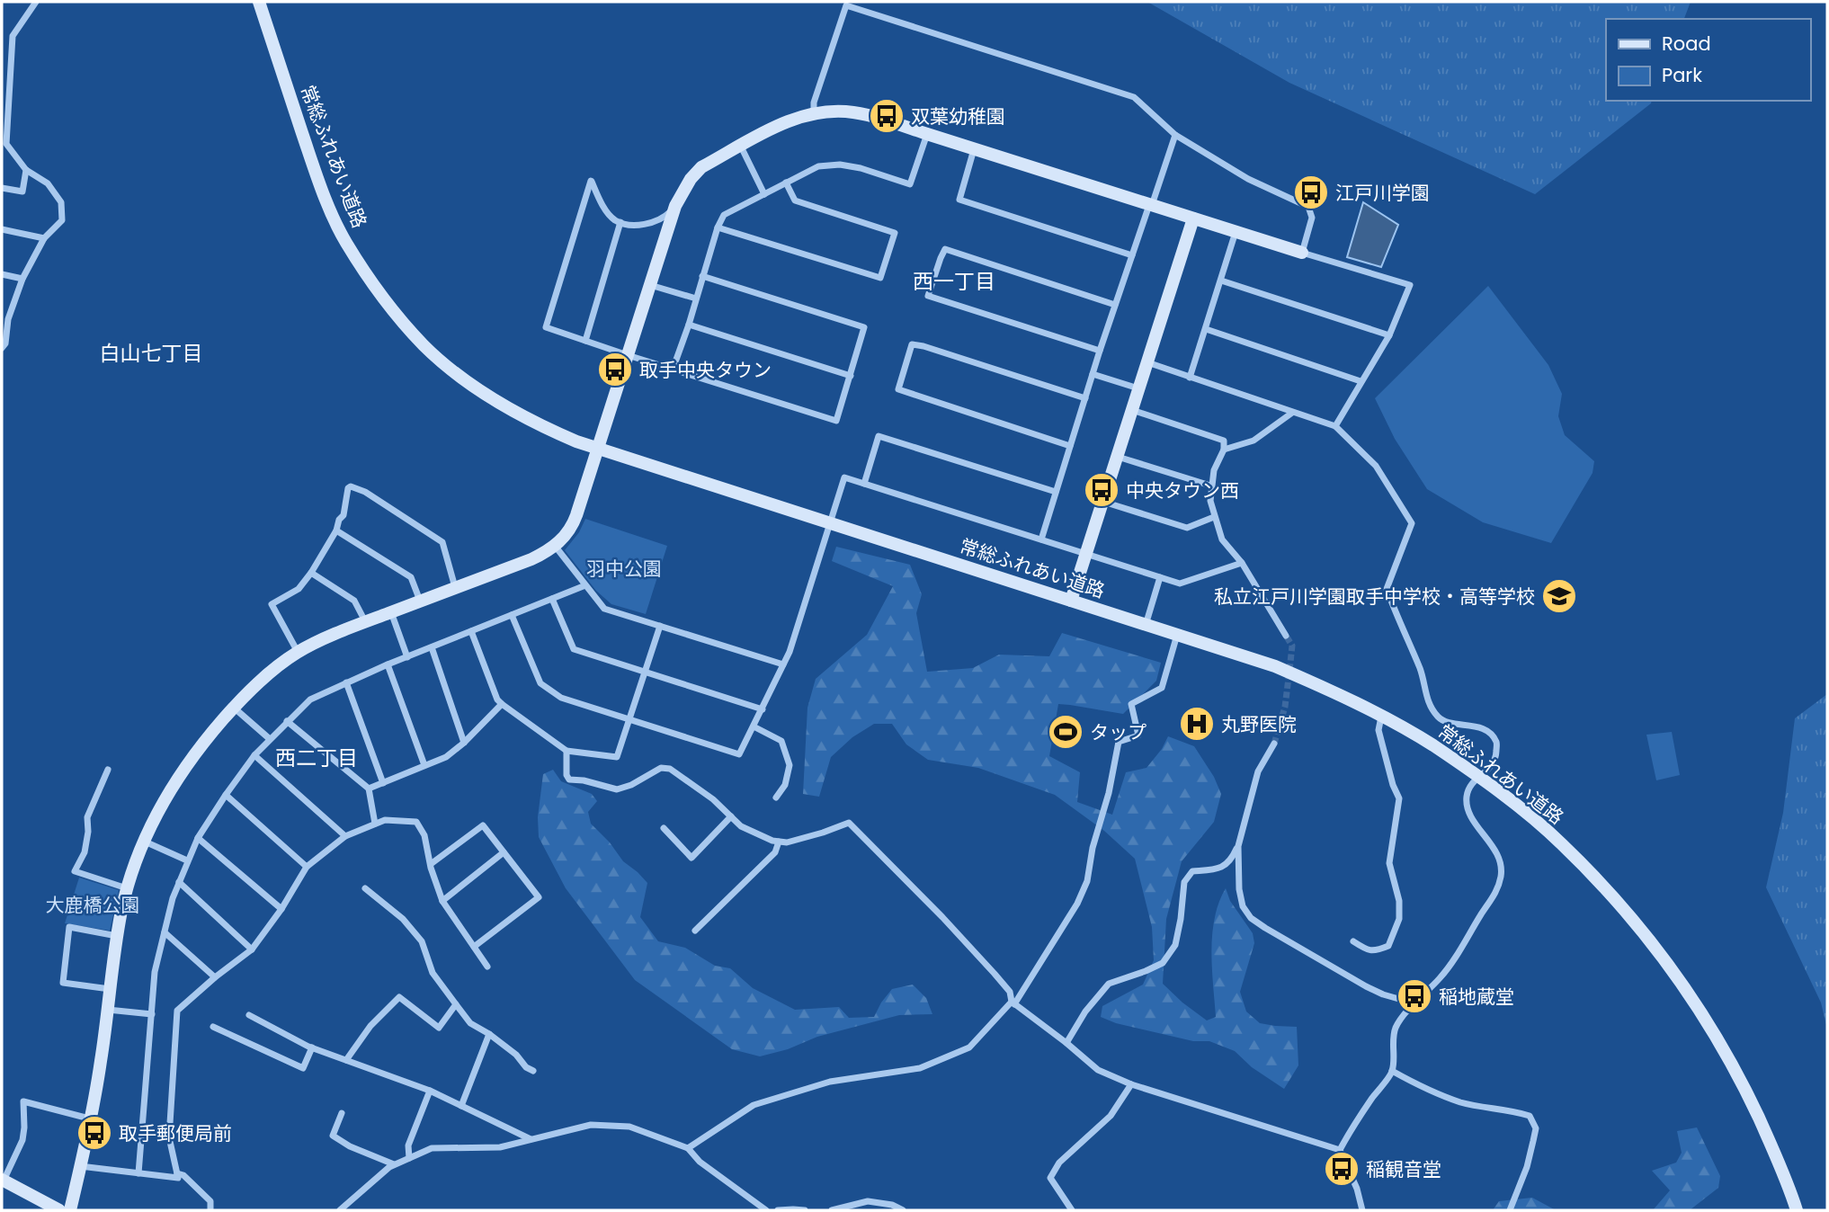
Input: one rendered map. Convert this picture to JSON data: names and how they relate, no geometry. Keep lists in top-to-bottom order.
{
  "streets": {
    "street": ["常総ふれあい道路"]
  },
  "districts": ["西一丁目", "白山七丁目", "西二丁目"],
  "parks": ["羽中公園", "大鹿橋公園"],
  "places": {
    "bus stop": [
      "双葉幼稚園",
      "江戸川学園",
      "取手中央タウン",
      "中央タウン西",
      "稲地蔵堂",
      "取手郵便局前",
      "稲観音堂"
    ],
    "school or university": ["私立江戸川学園取手中学校・高等学校"],
    "hospital": ["丸野医院"],
    "sports": ["タップ"]
  },
  "legend": ["Road", "Park"]
}
